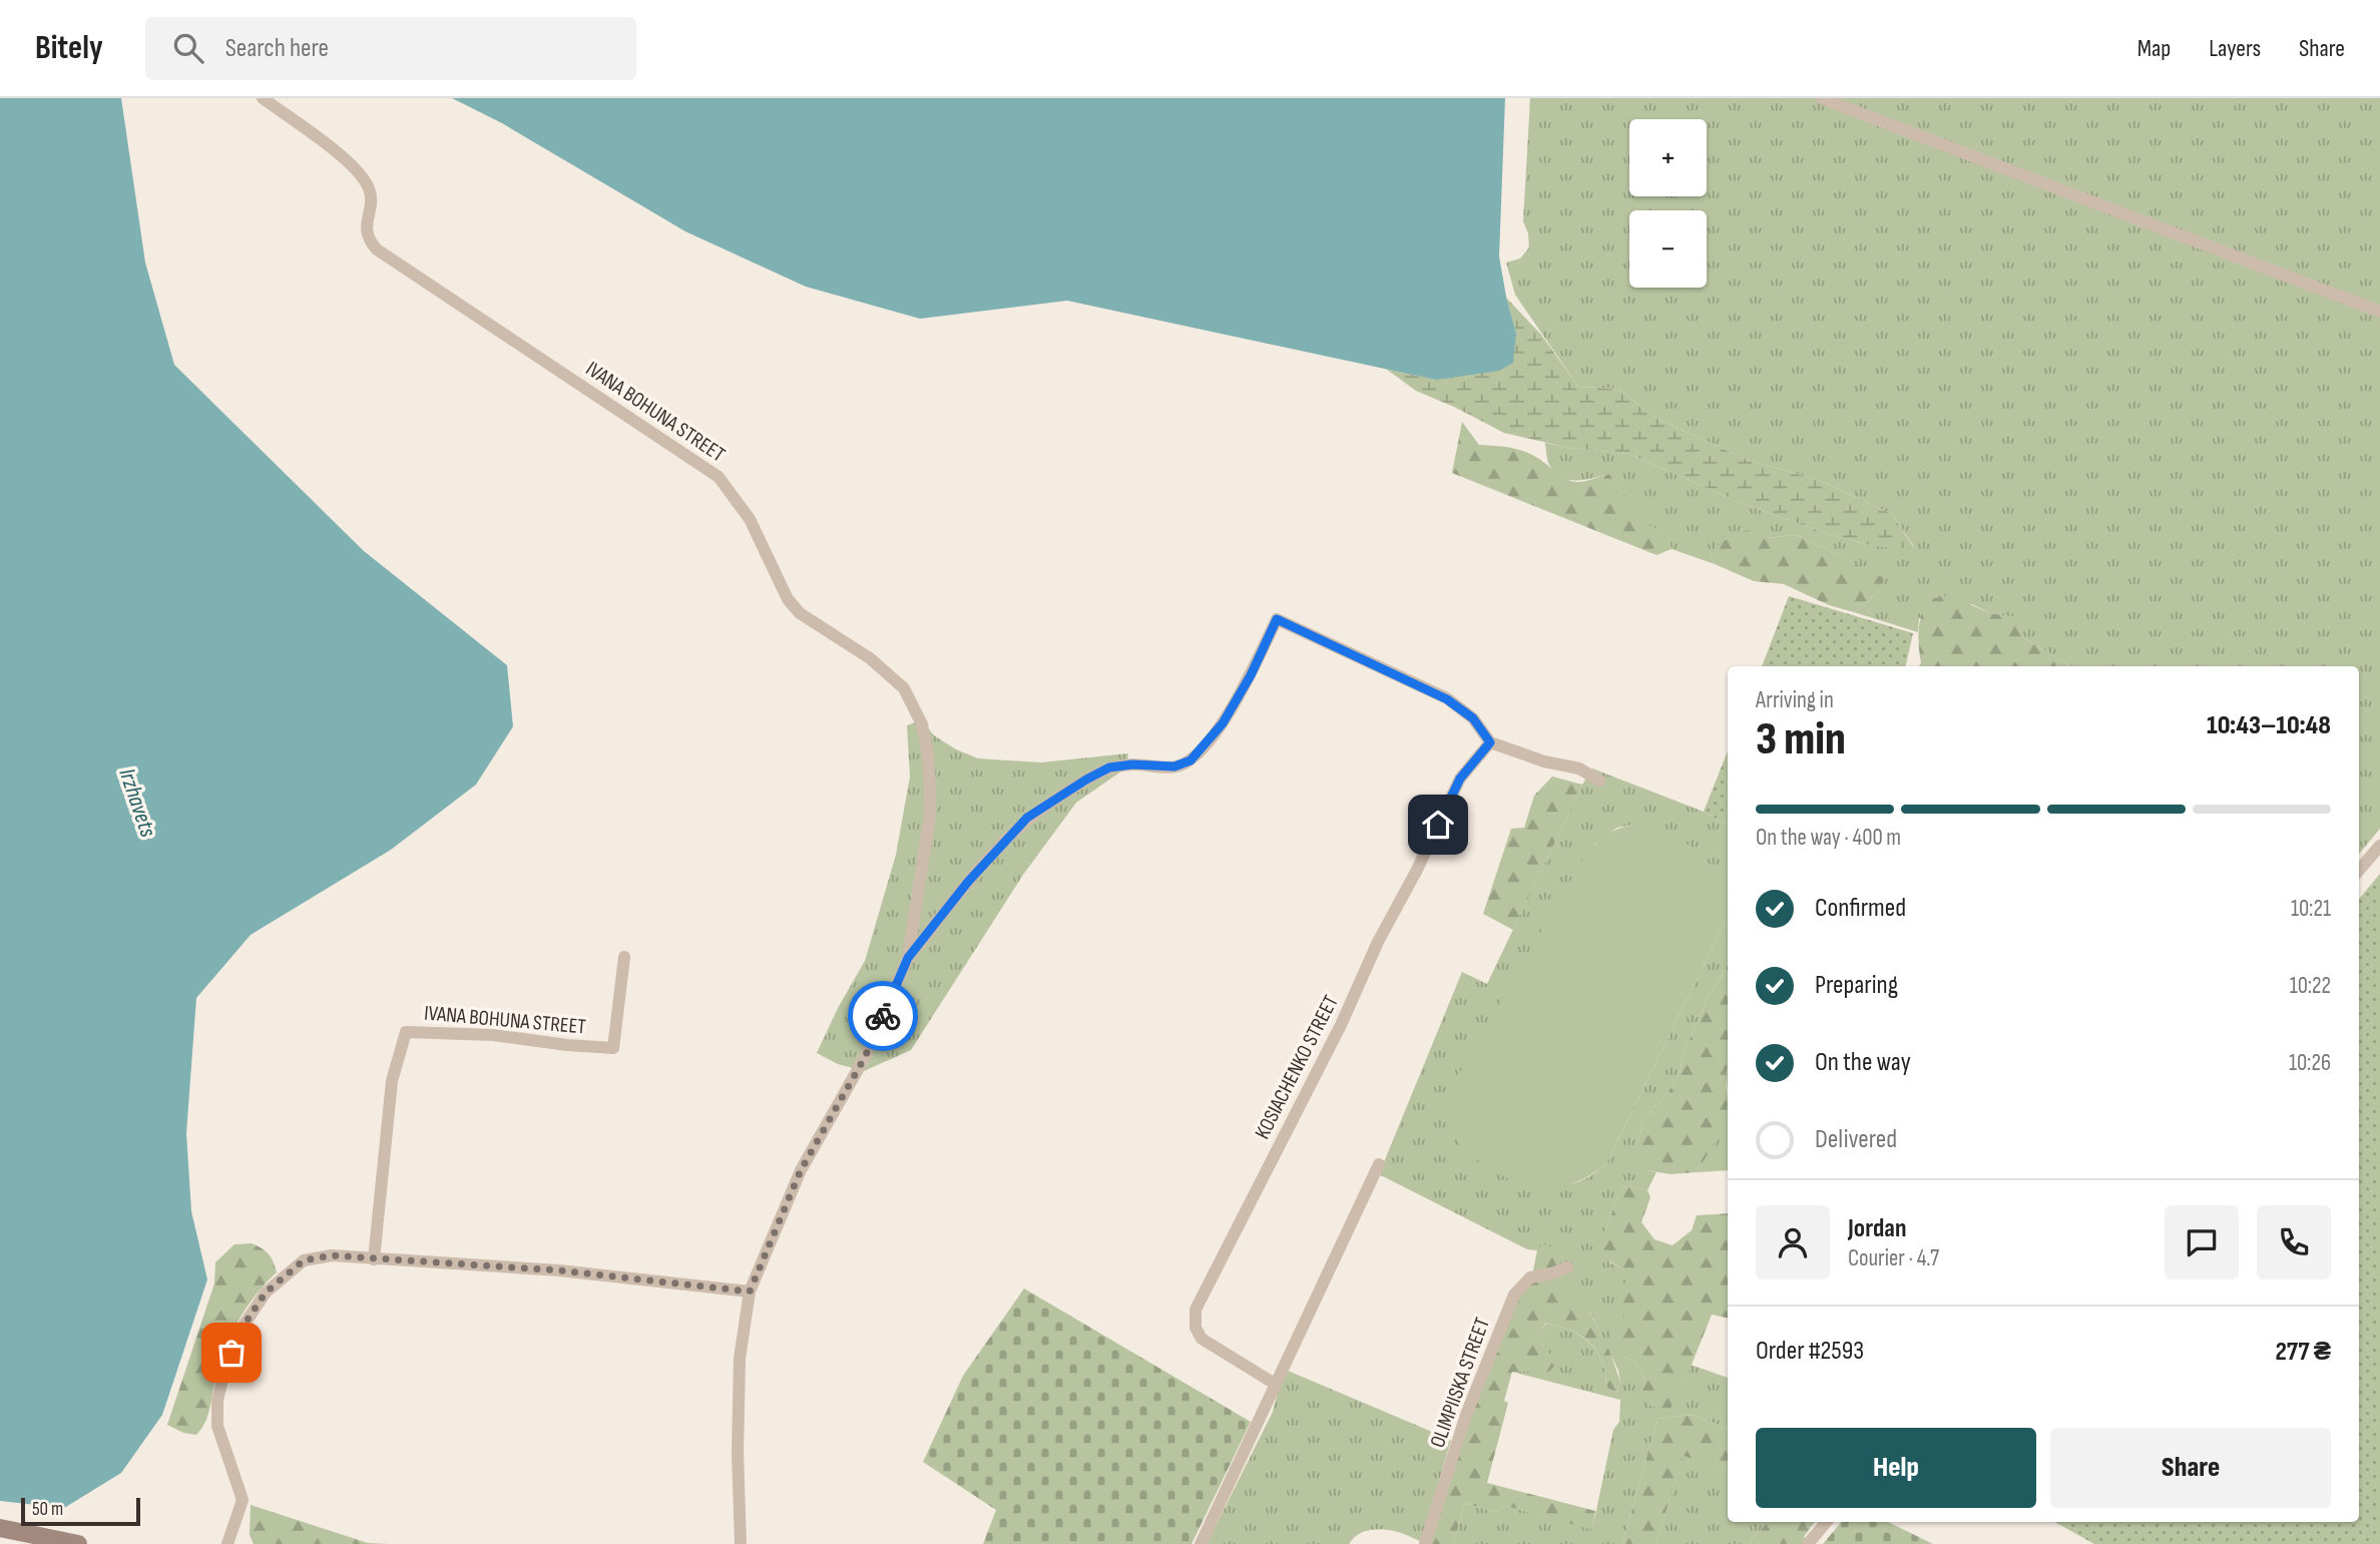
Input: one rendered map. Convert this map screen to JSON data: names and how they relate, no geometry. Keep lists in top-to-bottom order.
{
  "streets": {
    "street": ["IVANA BOHUNA STREET", "KOSIACHENKO STREET", "OLIMPIISKA STREET"]
  },
  "crossings": [
    ["IVANA BOHUNA STREET", "KOSIACHENKO STREET"]
  ],
  "water": ["Irzhavets"],
  "scale_bar": "50 m",
  "page": {
    "header": "Bitely",
    "search": "Search here",
    "nav": ["Map", "Layers", "Share"],
    "map_buttons": ["+", "−"],
    "heading": ["3 min", "Arriving in", "10:43–10:48"],
    "panel": [
      "Jordan",
      "Courier · 4.7",
      "Order #2593",
      "277 ₴"
    ],
    "bar": "On the way · 400 m",
    "list": [
      ["Confirmed", "10:21"],
      ["Preparing", "10:22"],
      ["On the way", "10:26"],
      "Delivered"
    ],
    "buttons": ["Help", "Share"],
    "scale": "50 m"
  }
}
